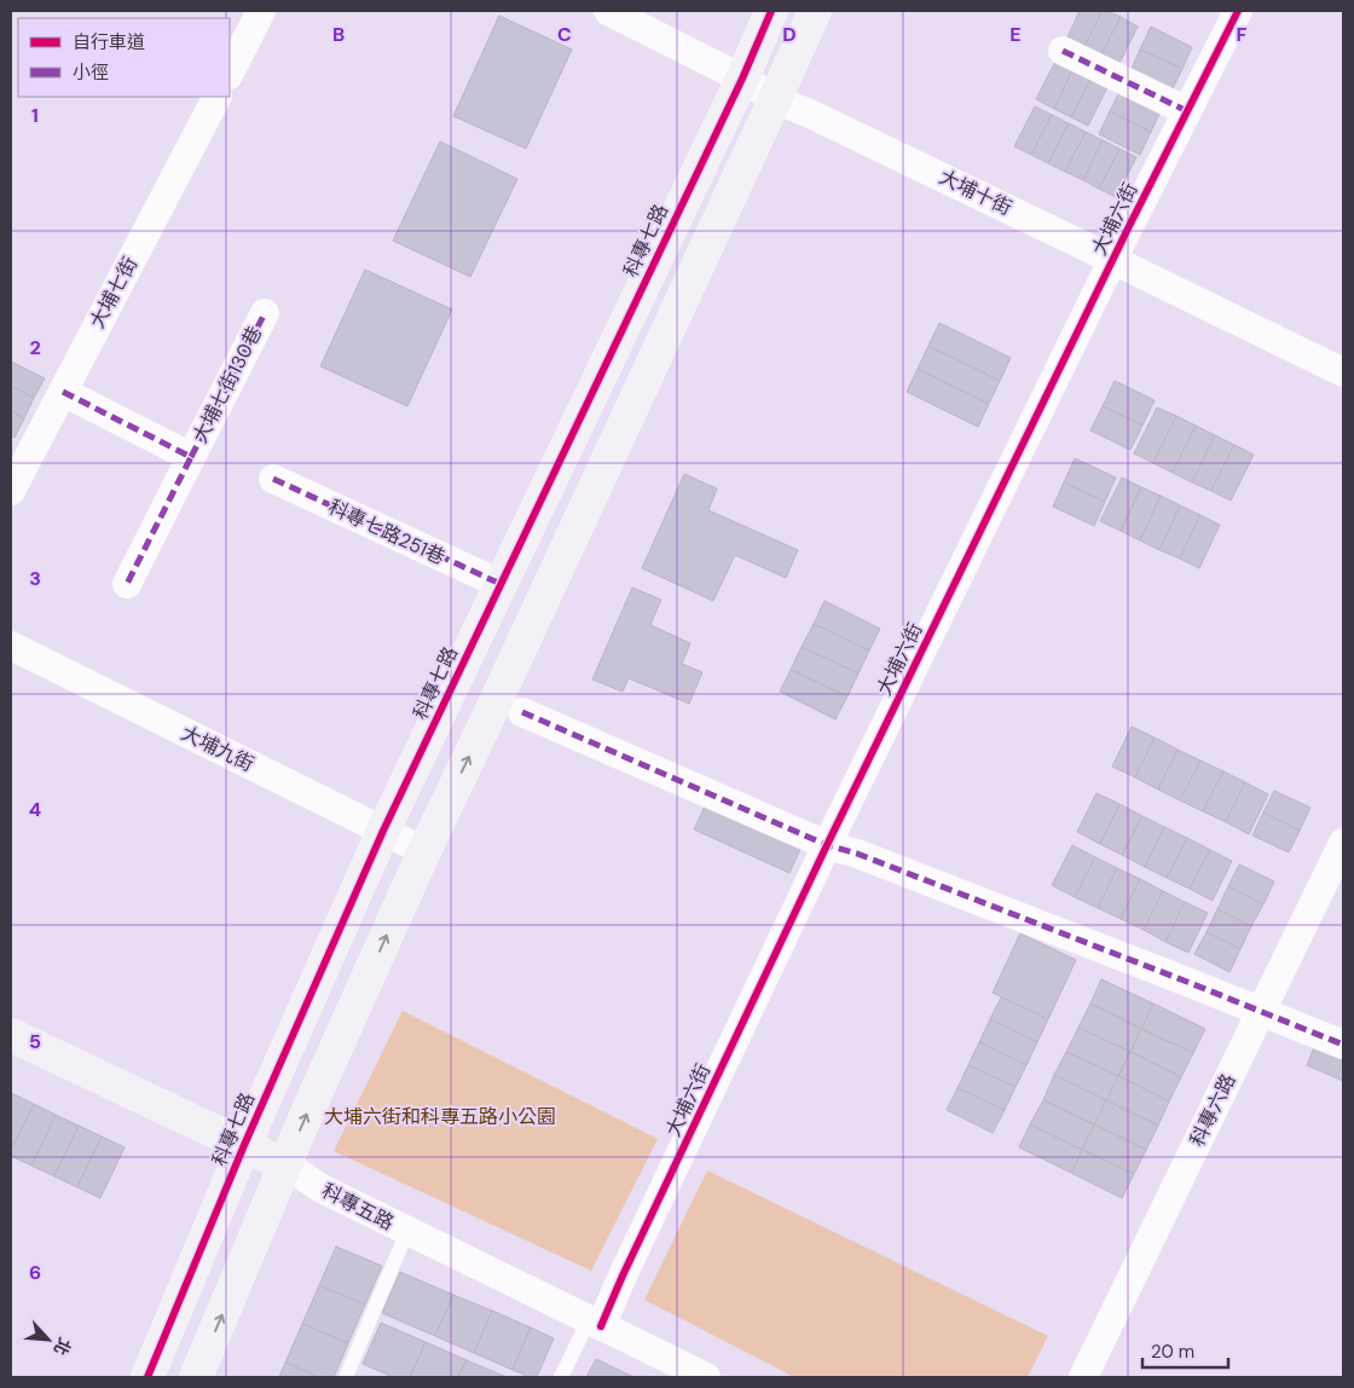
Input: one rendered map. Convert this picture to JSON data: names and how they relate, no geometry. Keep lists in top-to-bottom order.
{
  "streets": {
    "street": [
      "大埔十街",
      "大埔六街",
      "科專七路",
      "大埔七街",
      "大埔七街130巷",
      "科專七路251巷",
      "大埔九街",
      "科專六路",
      "科專五路"
    ]
  },
  "crossings": [
    ["大埔十街", "大埔六街"],
    ["大埔十街", "科專七路"],
    ["大埔六街", "科專五路"],
    ["科專七路", "科專七路251巷"],
    ["科專七路", "大埔九街"],
    ["科專七路", "科專五路"],
    ["大埔七街", "大埔七街130巷"]
  ],
  "parks": ["大埔六街和科專五路小公園"],
  "legend": ["自行車道", "小徑"],
  "scale_bar": "20 m",
  "north": "bottom right",
  "grid": {
    "columns": [
      "B",
      "C",
      "D",
      "E",
      "F"
    ],
    "rows": [
      "1",
      "2",
      "3",
      "4",
      "5",
      "6"
    ]
  }
}
